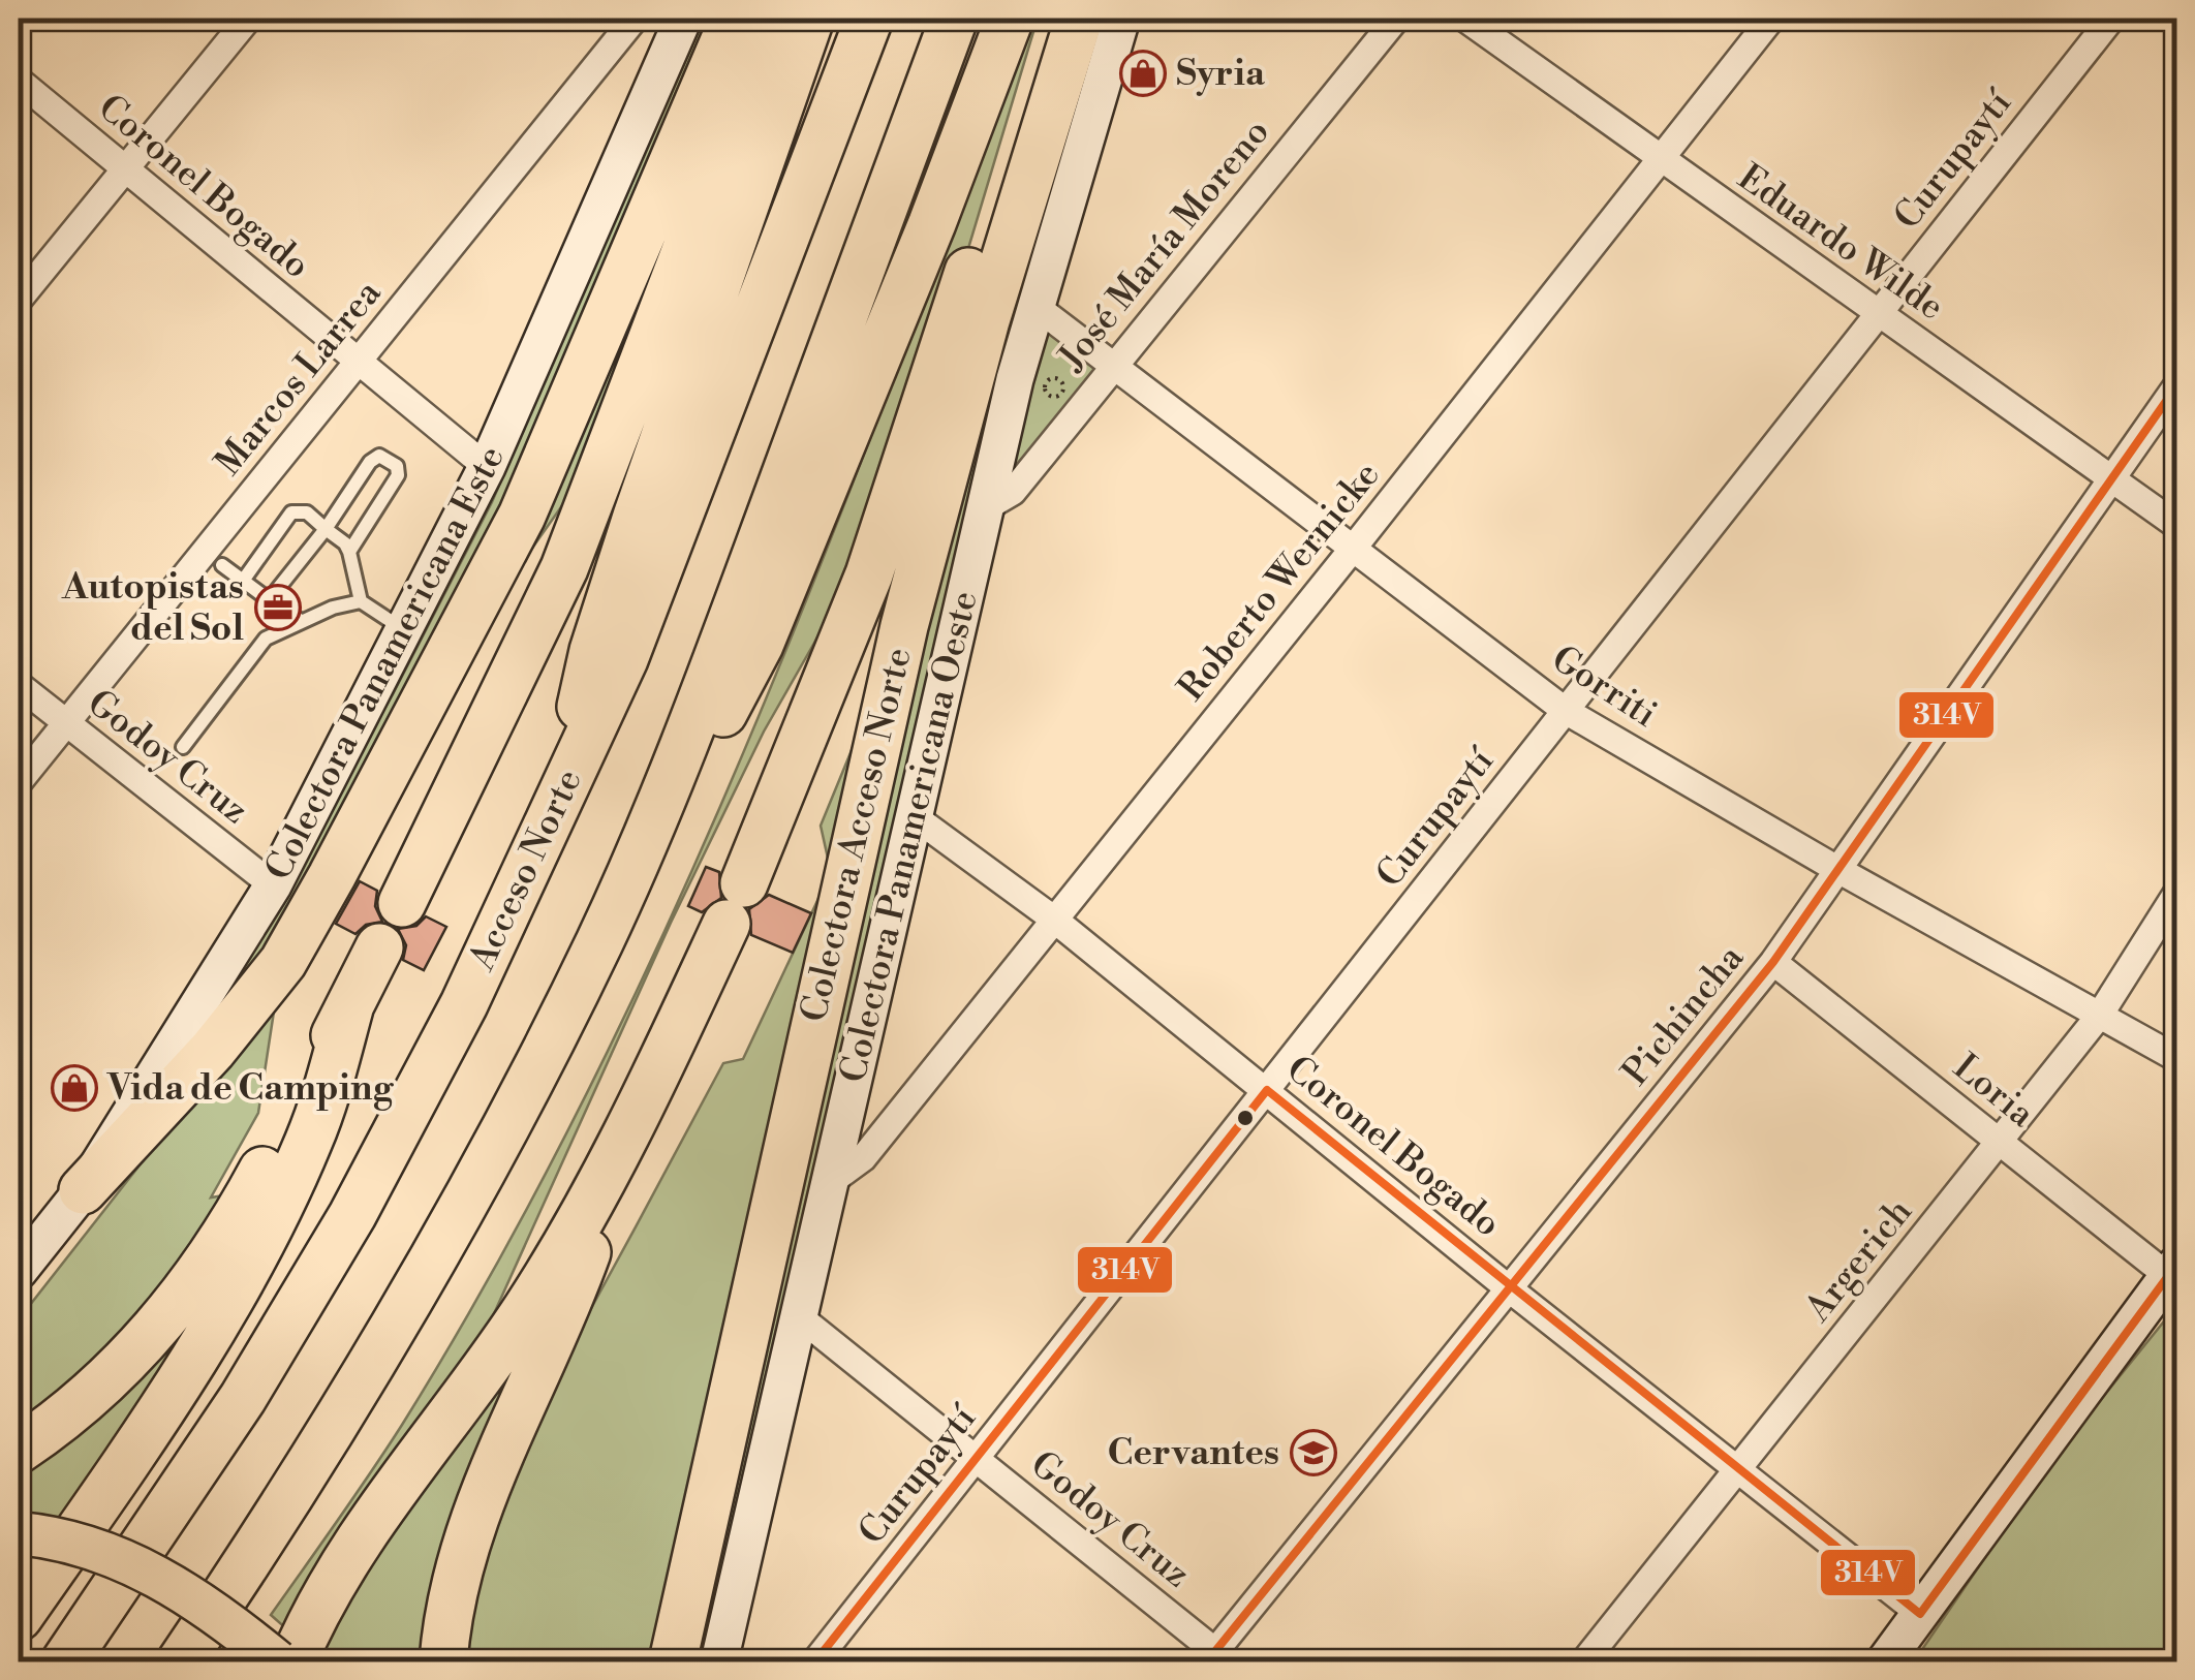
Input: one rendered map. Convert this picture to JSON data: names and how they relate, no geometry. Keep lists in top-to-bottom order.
{
  "streets": {
    "highway": ["Colectora Acceso Norte", "Acceso Norte"],
    "street": [
      "Curupaytí",
      "Coronel Bogado",
      "Eduardo Wilde",
      "José María Moreno",
      "Marcos Larrea",
      "Roberto Wernicke",
      "Colectora Panamericana Este",
      "Gorriti",
      "Godoy Cruz",
      "Colectora Panamericana Oeste",
      "Pichincha",
      "Loria",
      "Argerich"
    ]
  },
  "crossings": [
    ["Curupaytí", "Coronel Bogado"],
    ["Curupaytí", "Eduardo Wilde"],
    ["Curupaytí", "Gorriti"],
    ["Curupaytí", "Godoy Cruz"],
    ["Coronel Bogado", "Marcos Larrea"],
    ["Coronel Bogado", "Roberto Wernicke"],
    ["Coronel Bogado", "Colectora Panamericana Este"],
    ["Coronel Bogado", "Colectora Panamericana Oeste"],
    ["Coronel Bogado", "Pichincha"],
    ["Coronel Bogado", "Argerich"],
    ["Eduardo Wilde", "Roberto Wernicke"],
    ["Eduardo Wilde", "Pichincha"],
    ["José María Moreno", "Gorriti"],
    ["José María Moreno", "Colectora Panamericana Oeste"],
    ["Marcos Larrea", "Godoy Cruz"],
    ["Roberto Wernicke", "Gorriti"],
    ["Roberto Wernicke", "Colectora Panamericana Oeste"],
    ["Colectora Panamericana Este", "Godoy Cruz"],
    ["Gorriti", "Colectora Panamericana Oeste"],
    ["Gorriti", "Pichincha"],
    ["Gorriti", "Argerich"],
    ["Godoy Cruz", "Colectora Panamericana Oeste"],
    ["Godoy Cruz", "Pichincha"],
    ["Pichincha", "Loria"],
    ["Loria", "Argerich"]
  ],
  "places": {
    "shop": ["Syria", "Vida de Camping"],
    "office": ["Autopistas del Sol"],
    "school or university": ["Cervantes"]
  },
  "lines": ["transit line 314V"]
}
